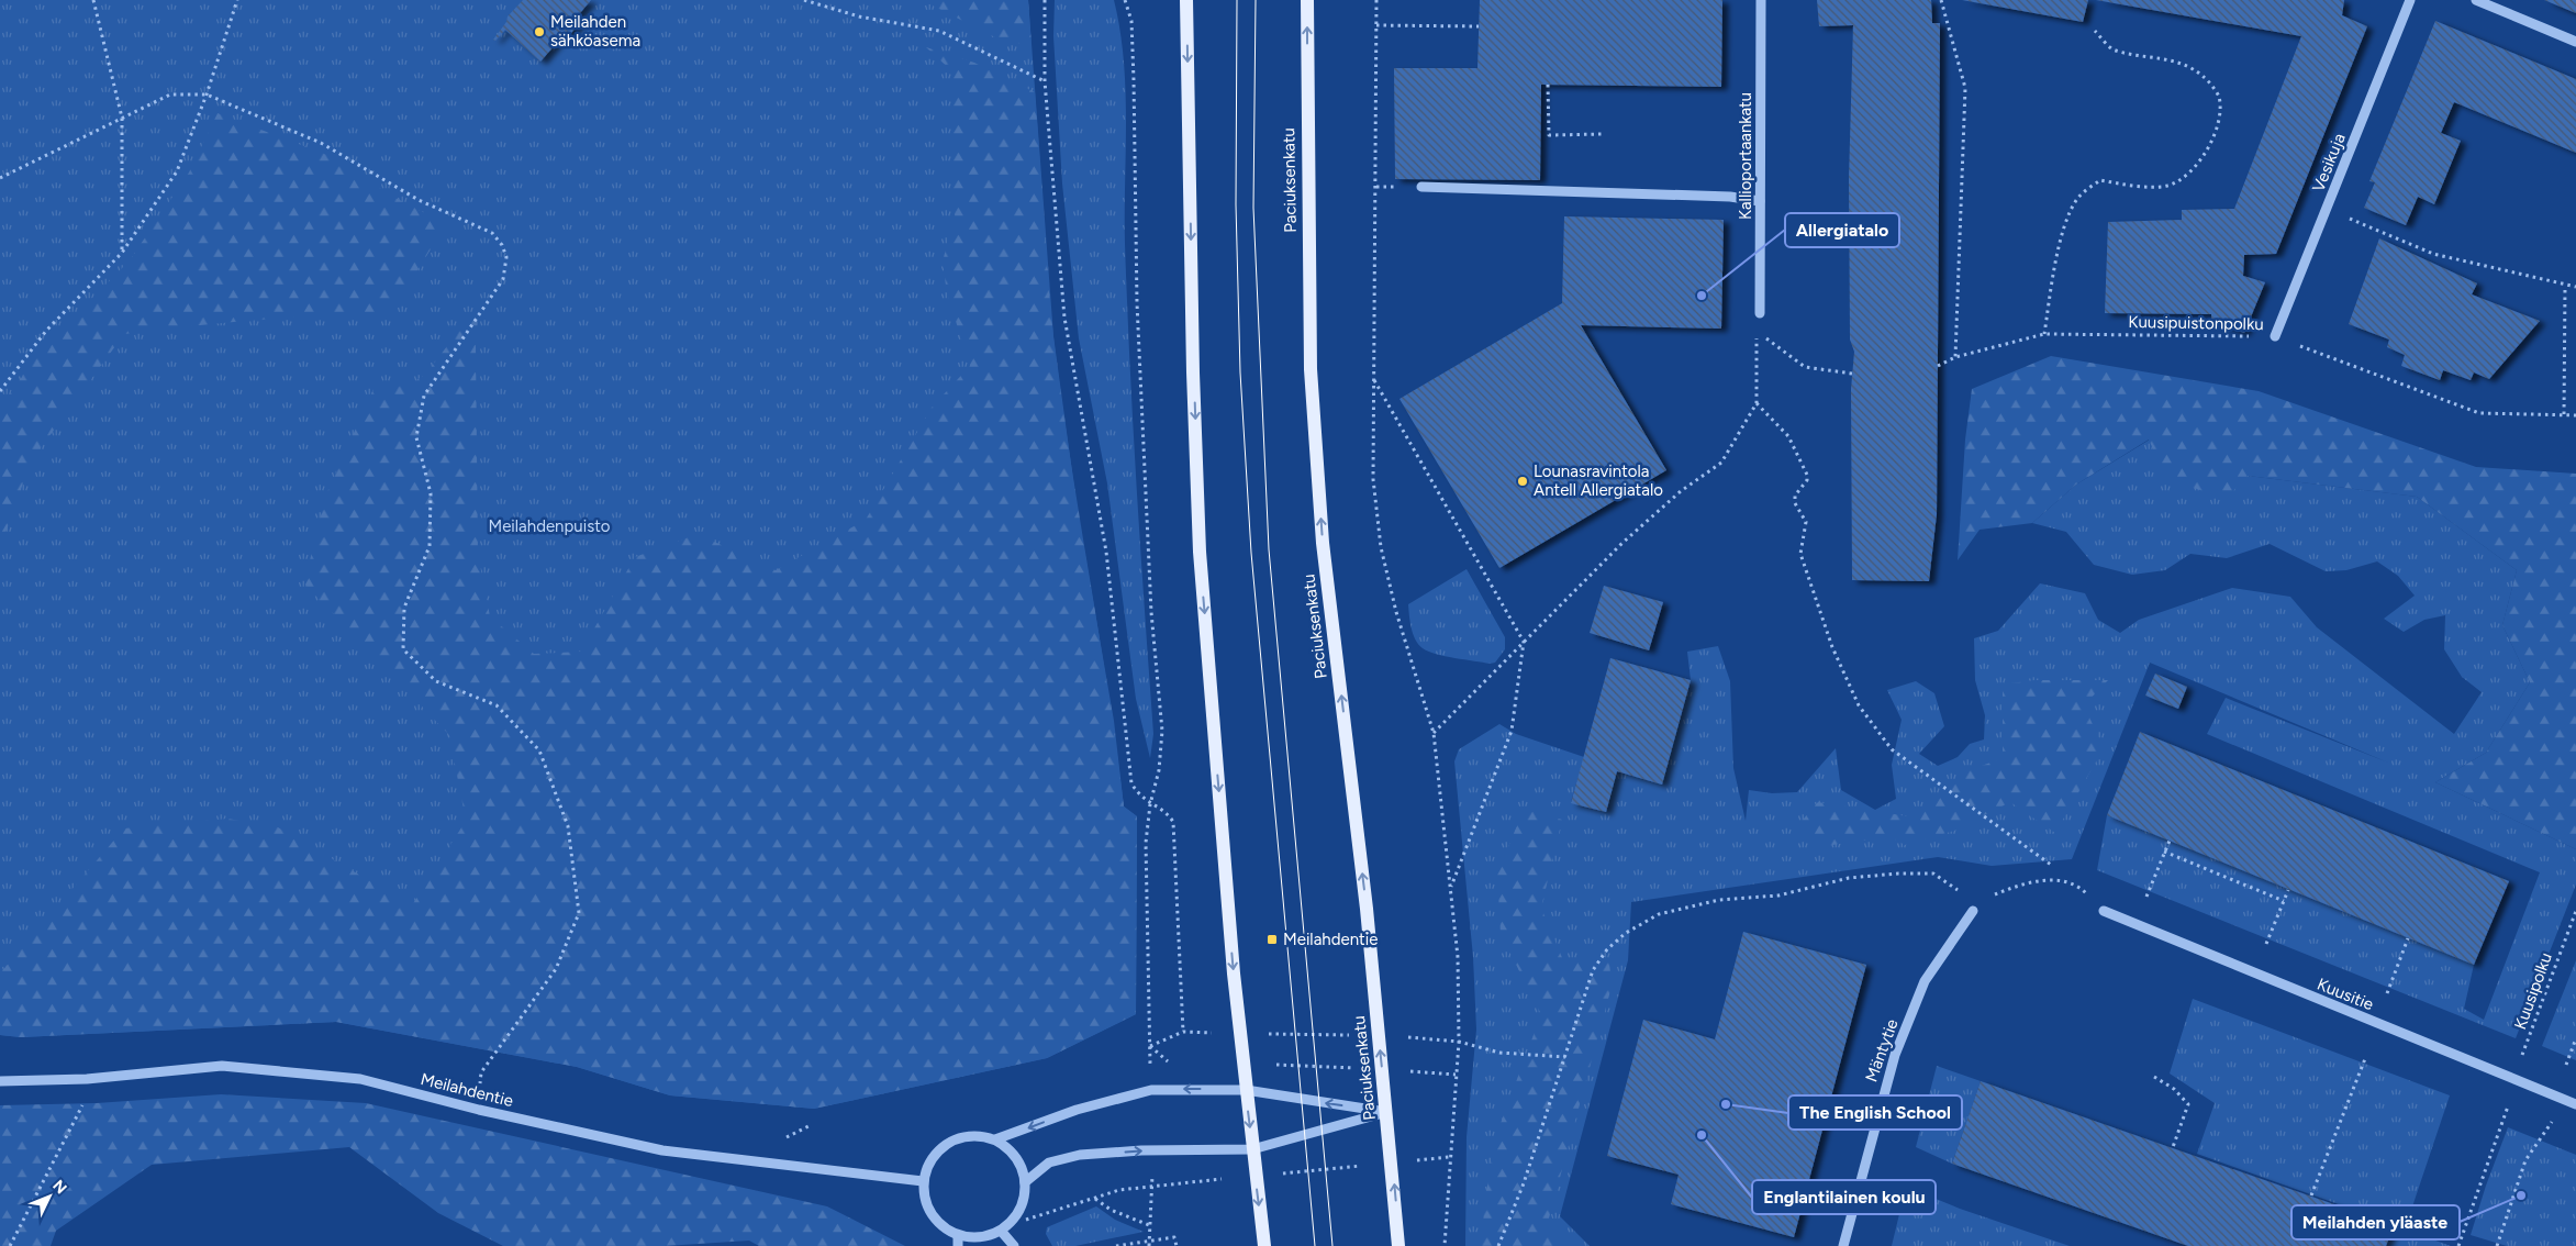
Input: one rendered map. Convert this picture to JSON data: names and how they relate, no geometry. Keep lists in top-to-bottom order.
{
  "streets": {
    "main road": ["Paciuksenkatu"],
    "street": [
      "Kallioportaankatu",
      "Vesikuja",
      "Kuusitie",
      "Mäntytie",
      "Meilahdentie"
    ],
    "path": ["Kuusipuistonpolku", "Kuusipolku"]
  },
  "crossings": [
    ["Vesikuja", "Kuusipuistonpolku"],
    ["Kuusipolku", "Kuusitie"]
  ],
  "parks": ["Meilahdenpuisto"],
  "places": {
    "other": [
      "Meilahden sähköasema",
      "Allergiatalo",
      "Lounasravintola Antell Allergiatalo",
      "The English School",
      "Englantilainen koulu",
      "Meilahden yläaste"
    ],
    "transit": ["Meilahdentie"]
  },
  "north": "top right"
}
